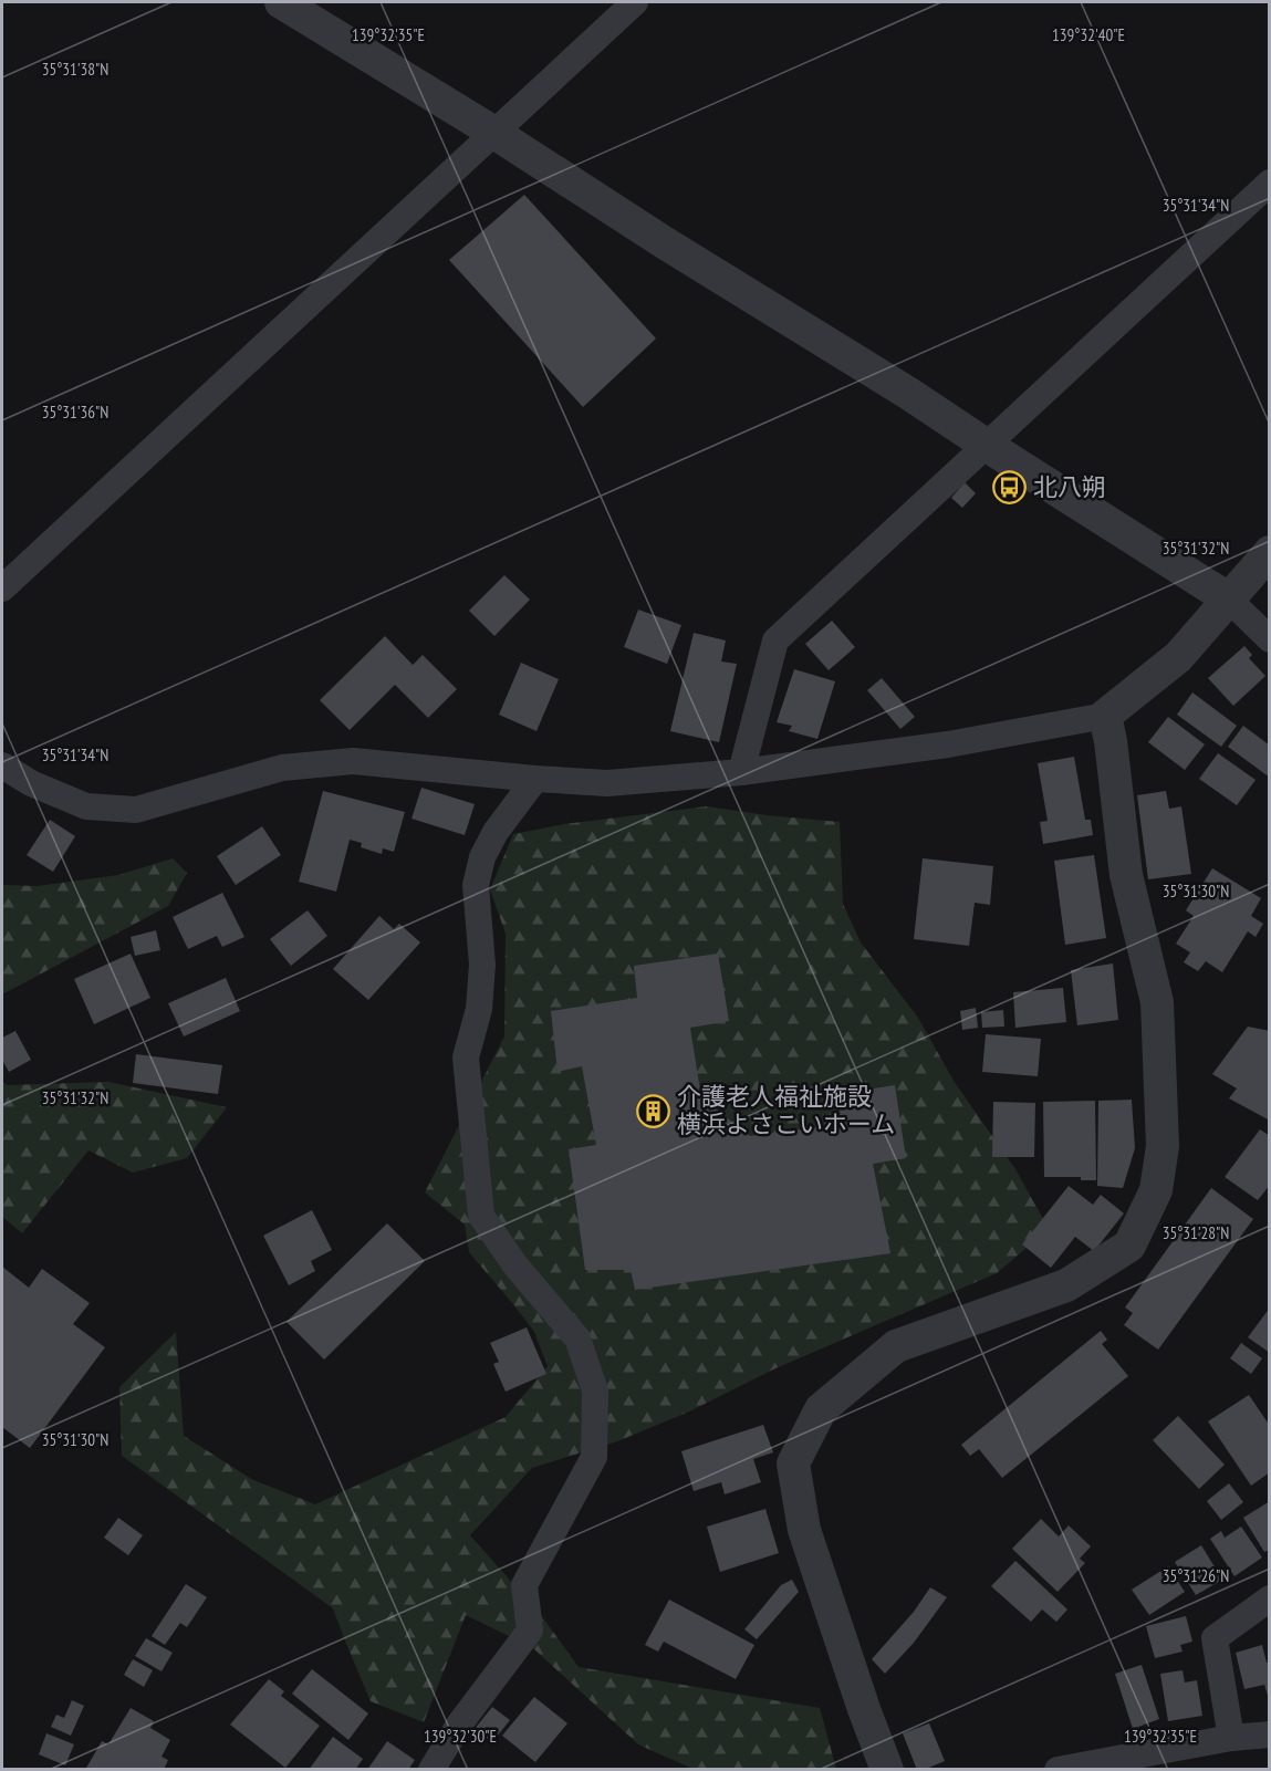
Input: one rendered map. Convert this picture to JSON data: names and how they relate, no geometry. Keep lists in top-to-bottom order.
{
  "places": {
    "bus stop": ["北八朔"],
    "building": ["介護老人福祉施設 横浜よさこいホーム"]
  },
  "coordinates": [
    "139°32'35\"E",
    "139°32'40\"E",
    "35°31'38\"N",
    "35°31'34\"N",
    "35°31'36\"N",
    "35°31'32\"N",
    "35°31'30\"N",
    "35°31'28\"N",
    "35°31'26\"N",
    "139°32'30\"E"
  ]
}
